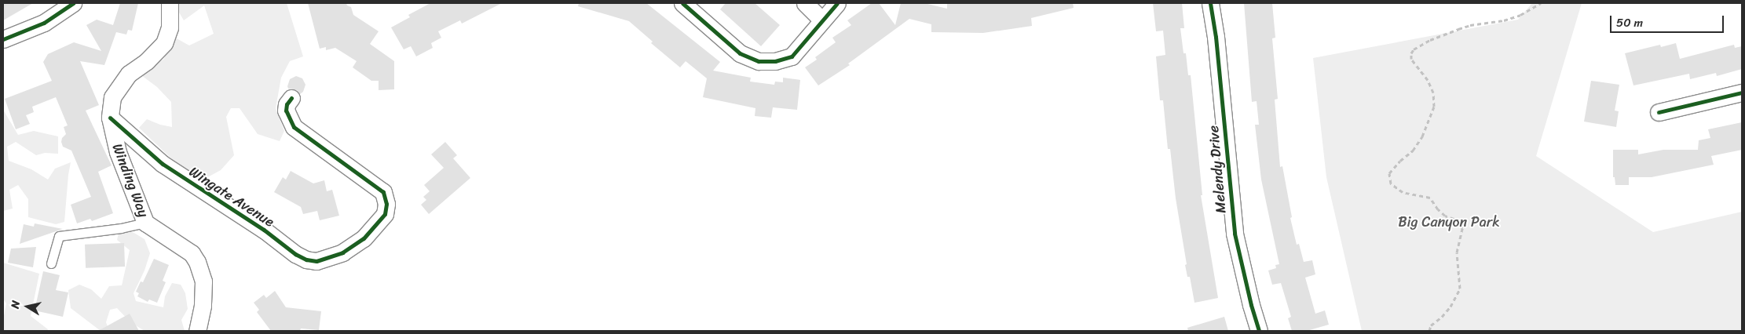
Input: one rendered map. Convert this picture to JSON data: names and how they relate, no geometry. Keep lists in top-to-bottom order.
{
  "streets": {
    "street": ["Melendy Drive", "Winding Way", "Wingate Avenue"]
  },
  "crossings": [
    ["Winding Way", "Wingate Avenue"]
  ],
  "parks": ["Big Canyon Park"],
  "scale_bar": "50 m",
  "north": "left"
}
